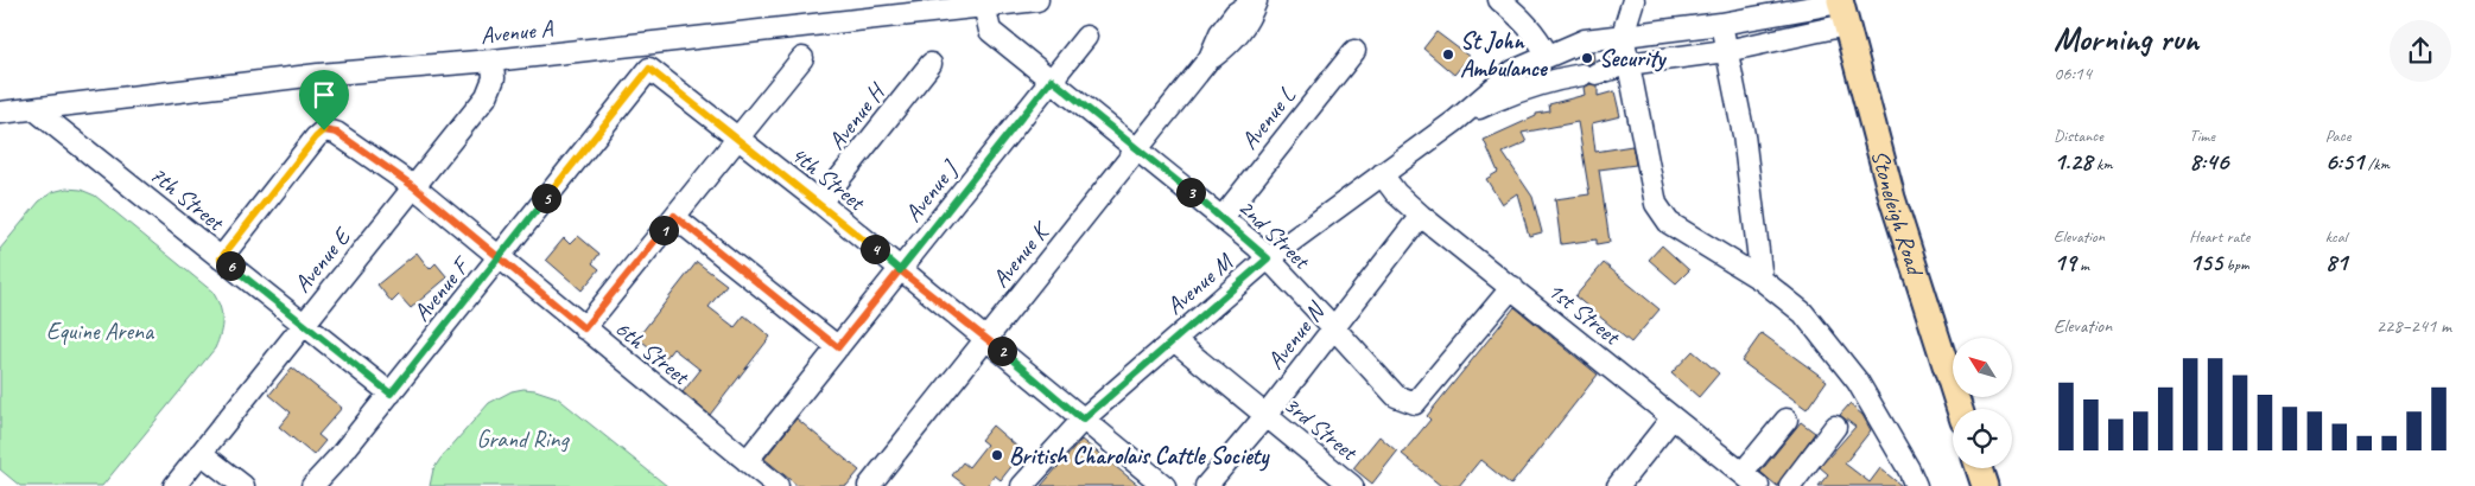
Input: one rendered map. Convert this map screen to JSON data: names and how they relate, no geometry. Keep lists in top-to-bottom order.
{
  "streets": {
    "main road": ["Stoneleigh Road"],
    "lane": [
      "Avenue A",
      "Avenue H",
      "Avenue L",
      "4th Street",
      "Avenue J",
      "7th Street",
      "2nd Street",
      "Avenue K",
      "Avenue E",
      "Avenue M",
      "Avenue F",
      "1st Street",
      "Avenue N",
      "6th Street",
      "3rd Street"
    ]
  },
  "crossings": [
    ["Avenue A", "7th Street"],
    ["Avenue A", "2nd Street"],
    ["Avenue A", "Avenue E"],
    ["Avenue H", "4th Street"],
    ["Avenue L", "2nd Street"],
    ["4th Street", "Avenue J"],
    ["4th Street", "Avenue K"],
    ["4th Street", "Avenue M"],
    ["4th Street", "Avenue F"],
    ["Avenue J", "2nd Street"],
    ["Avenue J", "6th Street"],
    ["7th Street", "Avenue E"],
    ["7th Street", "Avenue F"],
    ["7th Street", "6th Street"],
    ["2nd Street", "Avenue K"],
    ["2nd Street", "Avenue M"],
    ["2nd Street", "1st Street"],
    ["2nd Street", "Avenue N"],
    ["Avenue E", "6th Street"],
    ["Avenue M", "1st Street"],
    ["Avenue M", "3rd Street"],
    ["Avenue F", "6th Street"],
    ["1st Street", "Avenue N"],
    ["Avenue N", "3rd Street"]
  ],
  "parks": ["Equine Arena", "Grand Ring"],
  "places": ["St John Ambulance", "Security", "British Charolais Cattle Society"],
  "north": "top left",
  "page": {
    "heading": ["Morning run", "06:14"],
    "stats": [
      ["Distance", "1.28 km"],
      ["Time", "8:46"],
      ["Pace", "6:51 /km"],
      ["Elevation", "19 m"],
      ["Heart rate", "155 bpm"],
      ["kcal", "81"]
    ],
    "pins": [
      "3",
      "5",
      "1",
      "4",
      "6",
      "2"
    ],
    "chart": ["Elevation", "228–241 m"]
  }
}
